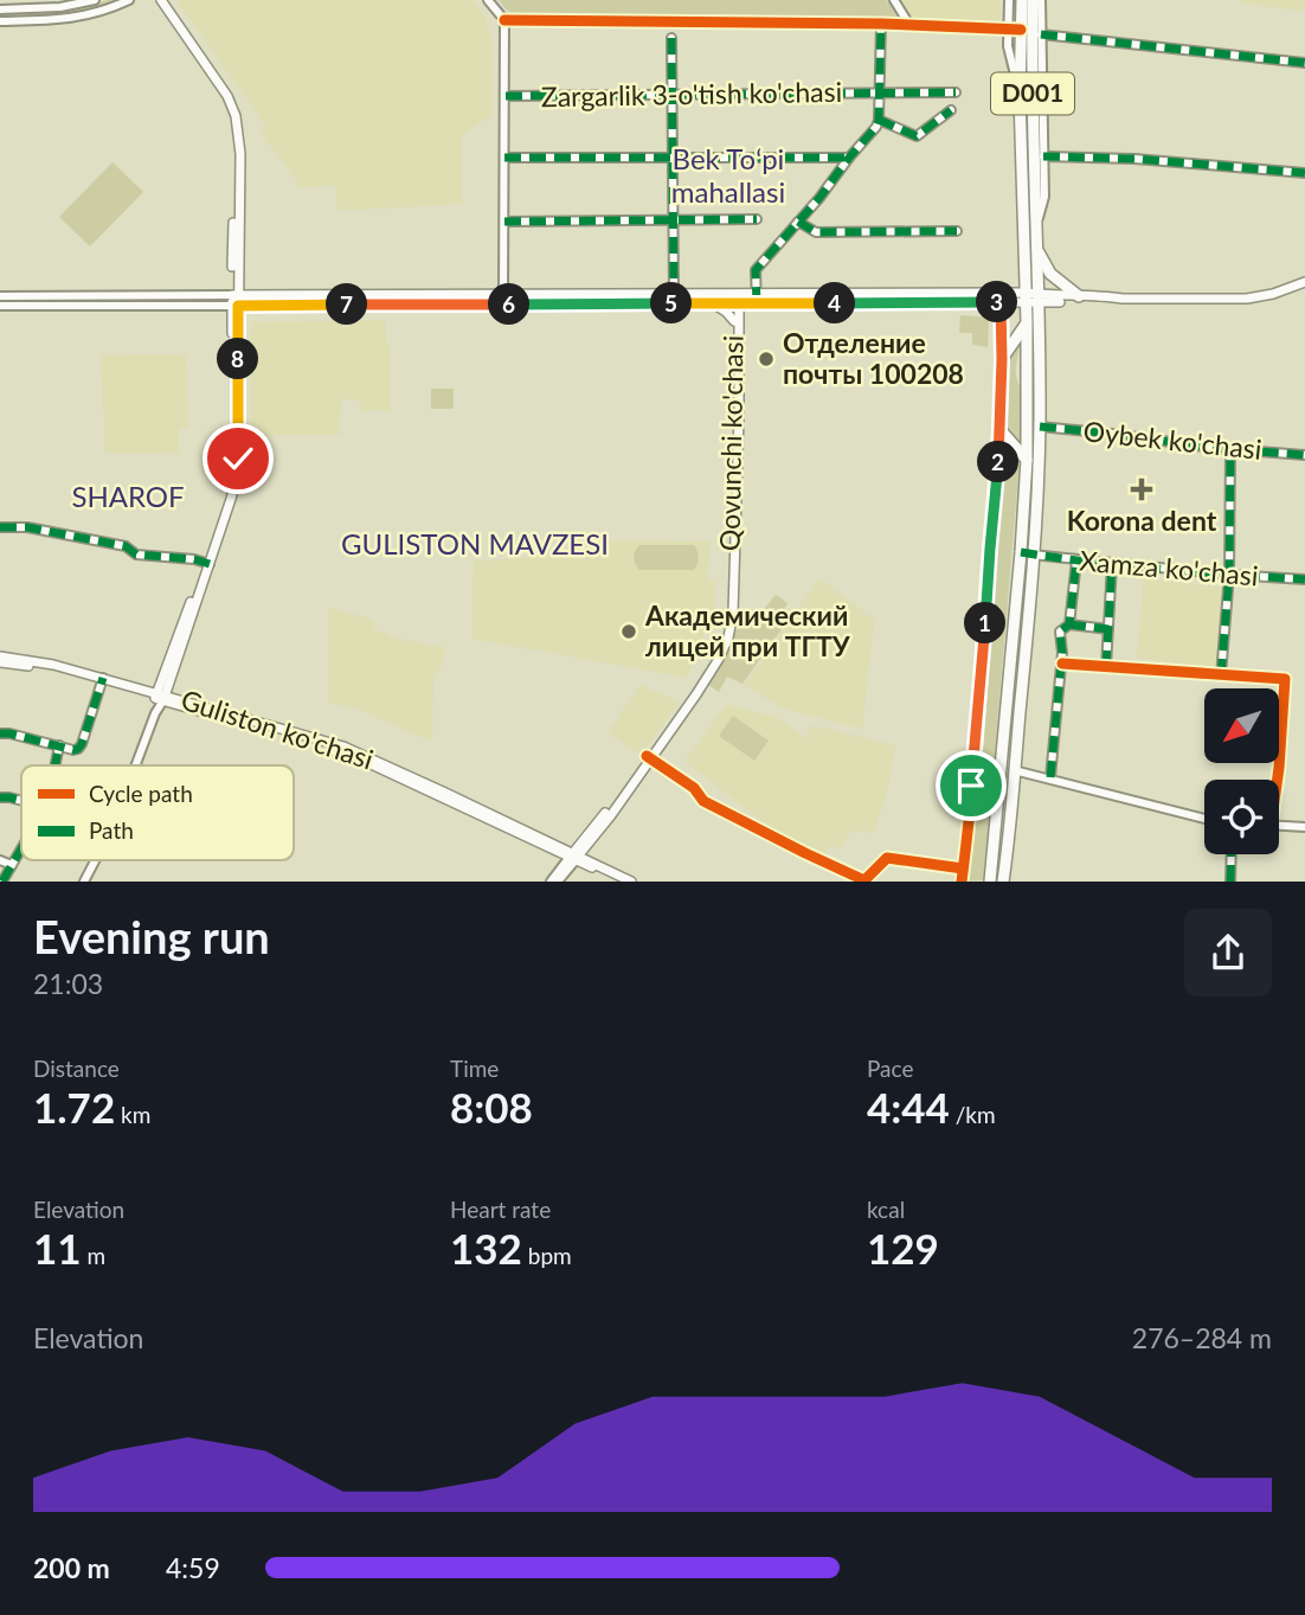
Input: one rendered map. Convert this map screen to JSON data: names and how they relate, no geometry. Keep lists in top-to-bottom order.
{
  "streets": {
    "highway": ["D001"],
    "main road": ["Qovunchi ko'chasi", "Guliston ko'chasi"],
    "street": ["Zargarlik 3-o'tish ko'chasi", "Oybek ko'chasi", "Xamza ko'chasi"]
  },
  "crossings": [
    ["D001", "Oybek ko'chasi"],
    ["D001", "Xamza ko'chasi"],
    ["Qovunchi ko'chasi", "Guliston ko'chasi"]
  ],
  "districts": ["Bek Toʻpi mahallasi", "SHAROF", "GULISTON MAVZESI"],
  "places": {
    "other": ["Отделение почты 100208", "Академический лицей при ТГТУ"],
    "health": ["Korona dent"]
  },
  "legend": ["Cycle path", "Path"],
  "north": "bottom left",
  "page": {
    "pins": [
      "3",
      "4",
      "5",
      "6",
      "7",
      "8",
      "2",
      "1"
    ],
    "heading": ["Evening run", "21:03"],
    "stats": [
      ["Distance", "1.72 km"],
      ["Time", "8:08"],
      ["Pace", "4:44 /km"],
      ["Elevation", "11 m"],
      ["Heart rate", "132 bpm"],
      ["kcal", "129"]
    ],
    "chart": ["Elevation", "276–284 m"],
    "list": [
      {
        "name": "200 m",
        "note": "4:59"
      }
    ]
  }
}
